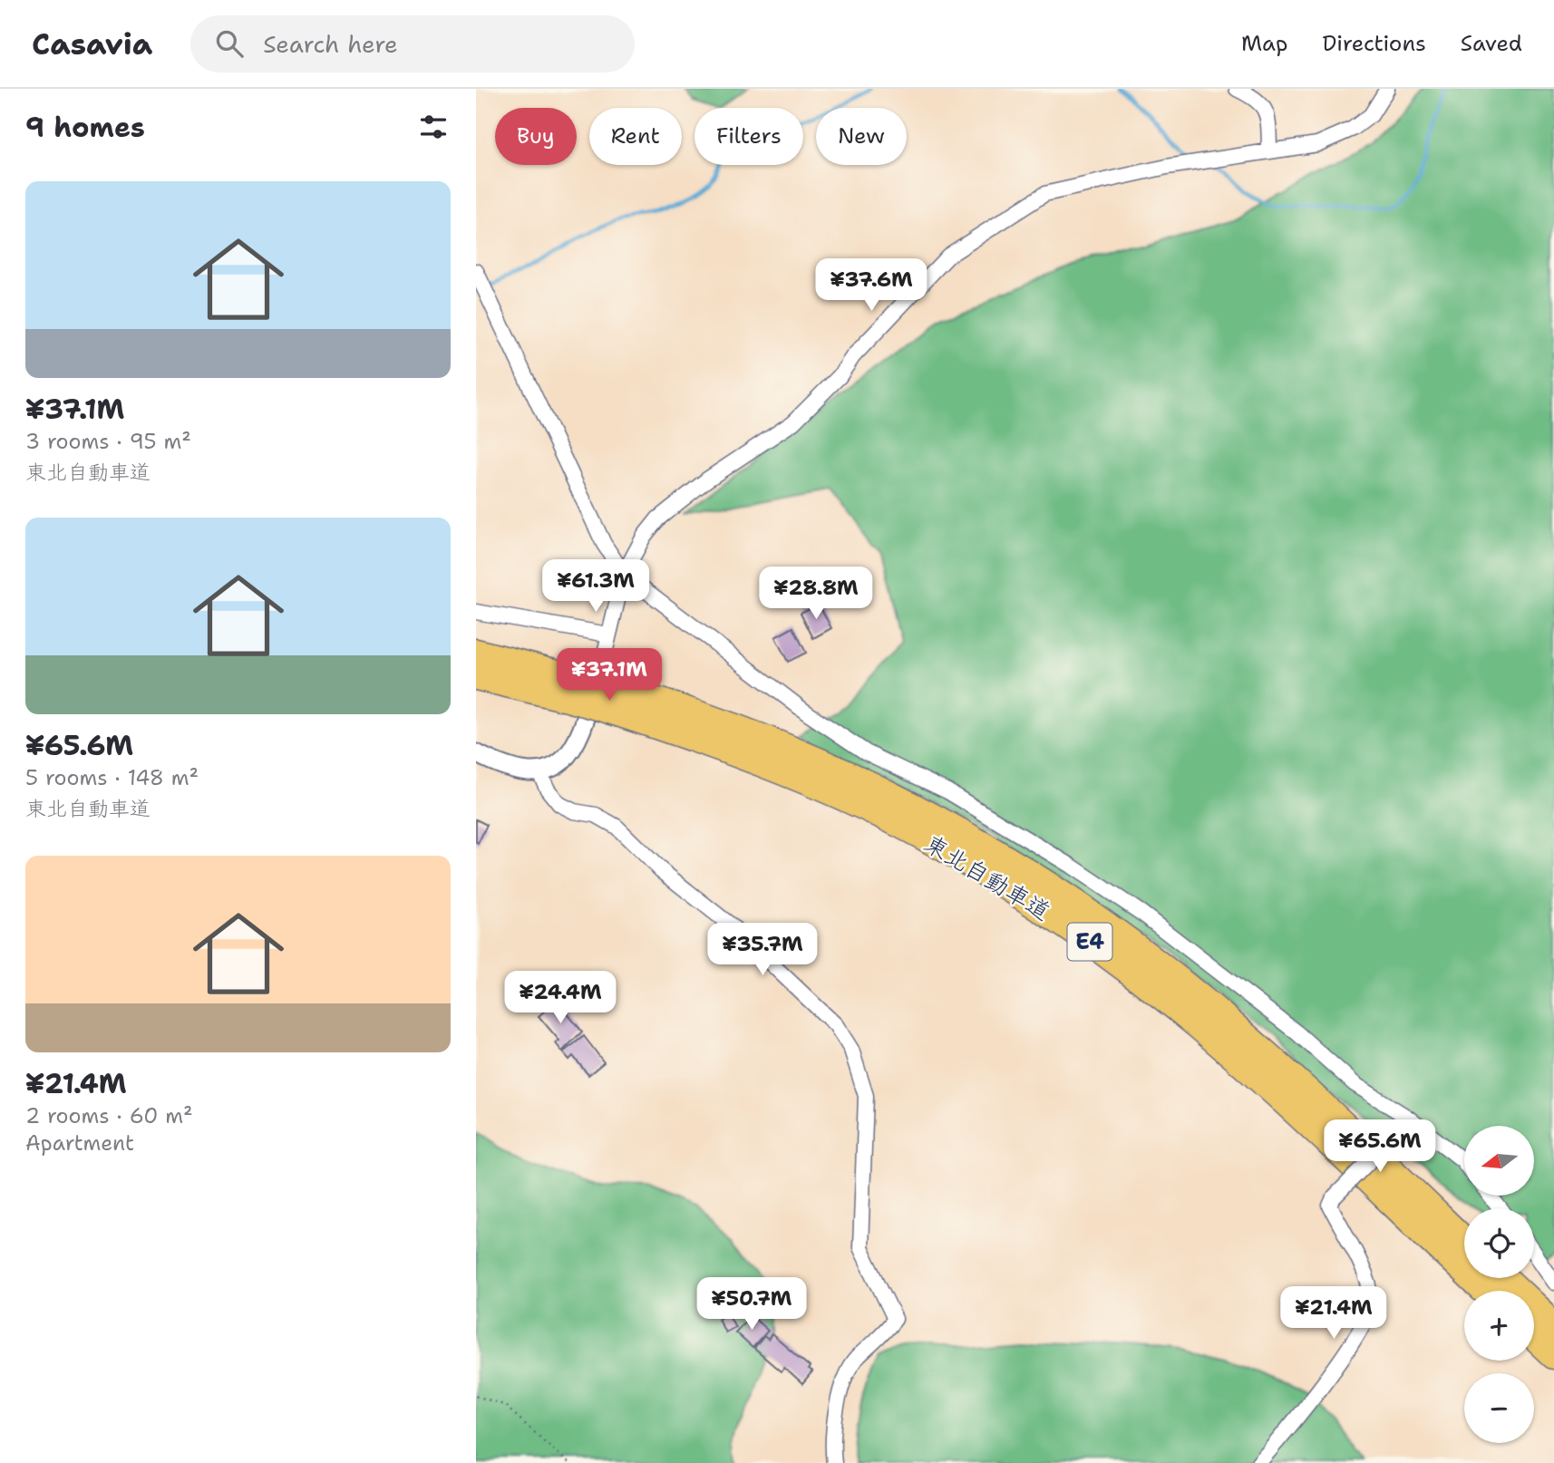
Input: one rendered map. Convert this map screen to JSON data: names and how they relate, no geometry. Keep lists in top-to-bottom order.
{
  "streets": {
    "highway": ["東北自動車道", "E4"]
  },
  "north": "left",
  "page": {
    "header": "Casavia",
    "search": "Search here",
    "nav": ["Map", "Directions", "Saved"],
    "heading": "9 homes",
    "chip": [
      "Buy",
      "Rent",
      "Filters",
      "New"
    ],
    "list": [
      {
        "name": "¥37.1M",
        "note": "3 rooms · 95 m² · 東北自動車道"
      },
      {
        "name": "¥65.6M",
        "note": "5 rooms · 148 m² · 東北自動車道"
      },
      {
        "name": "¥21.4M",
        "note": "2 rooms · 60 m² · Apartment"
      }
    ],
    "price": [
      "¥37.6M",
      "¥61.3M",
      "¥28.8M",
      "¥37.1M",
      "¥35.7M",
      "¥24.4M",
      "¥65.6M",
      "¥50.7M",
      "¥21.4M"
    ],
    "map_buttons": ["+", "−"]
  }
}
